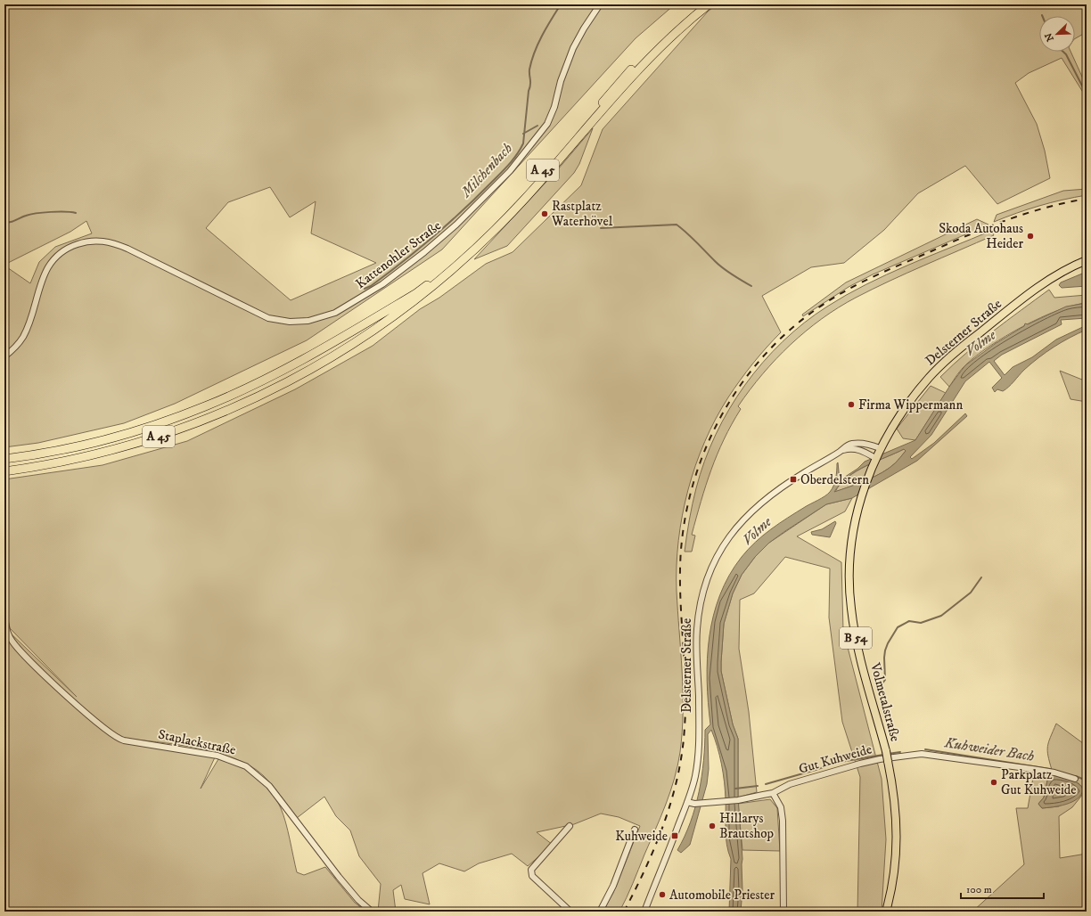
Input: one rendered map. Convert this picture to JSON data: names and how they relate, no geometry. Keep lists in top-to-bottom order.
{
  "streets": {
    "highway": ["A 45"],
    "main road": ["Delsterner Straße", "B 54", "Volmetalstraße"],
    "street": ["Kattenohler Straße", "Staplackstraße", "Gut Kuhweide"]
  },
  "crossings": [
    ["Delsterner Straße", "Volmetalstraße"],
    ["Delsterner Straße", "Gut Kuhweide"]
  ],
  "water": ["Milchenbach", "Volme", "Kuhweider Bach"],
  "places": {
    "other": [
      "Rastplatz Waterhövel",
      "Skoda Autohaus Heider",
      "Firma Wippermann",
      "Parkplatz Gut Kuhweide",
      "Hillarys Brautshop",
      "Automobile Priester"
    ],
    "transit": ["Oberdelstern", "Kuhweide"]
  },
  "scale_bar": "100 m",
  "north": "bottom left"
}
